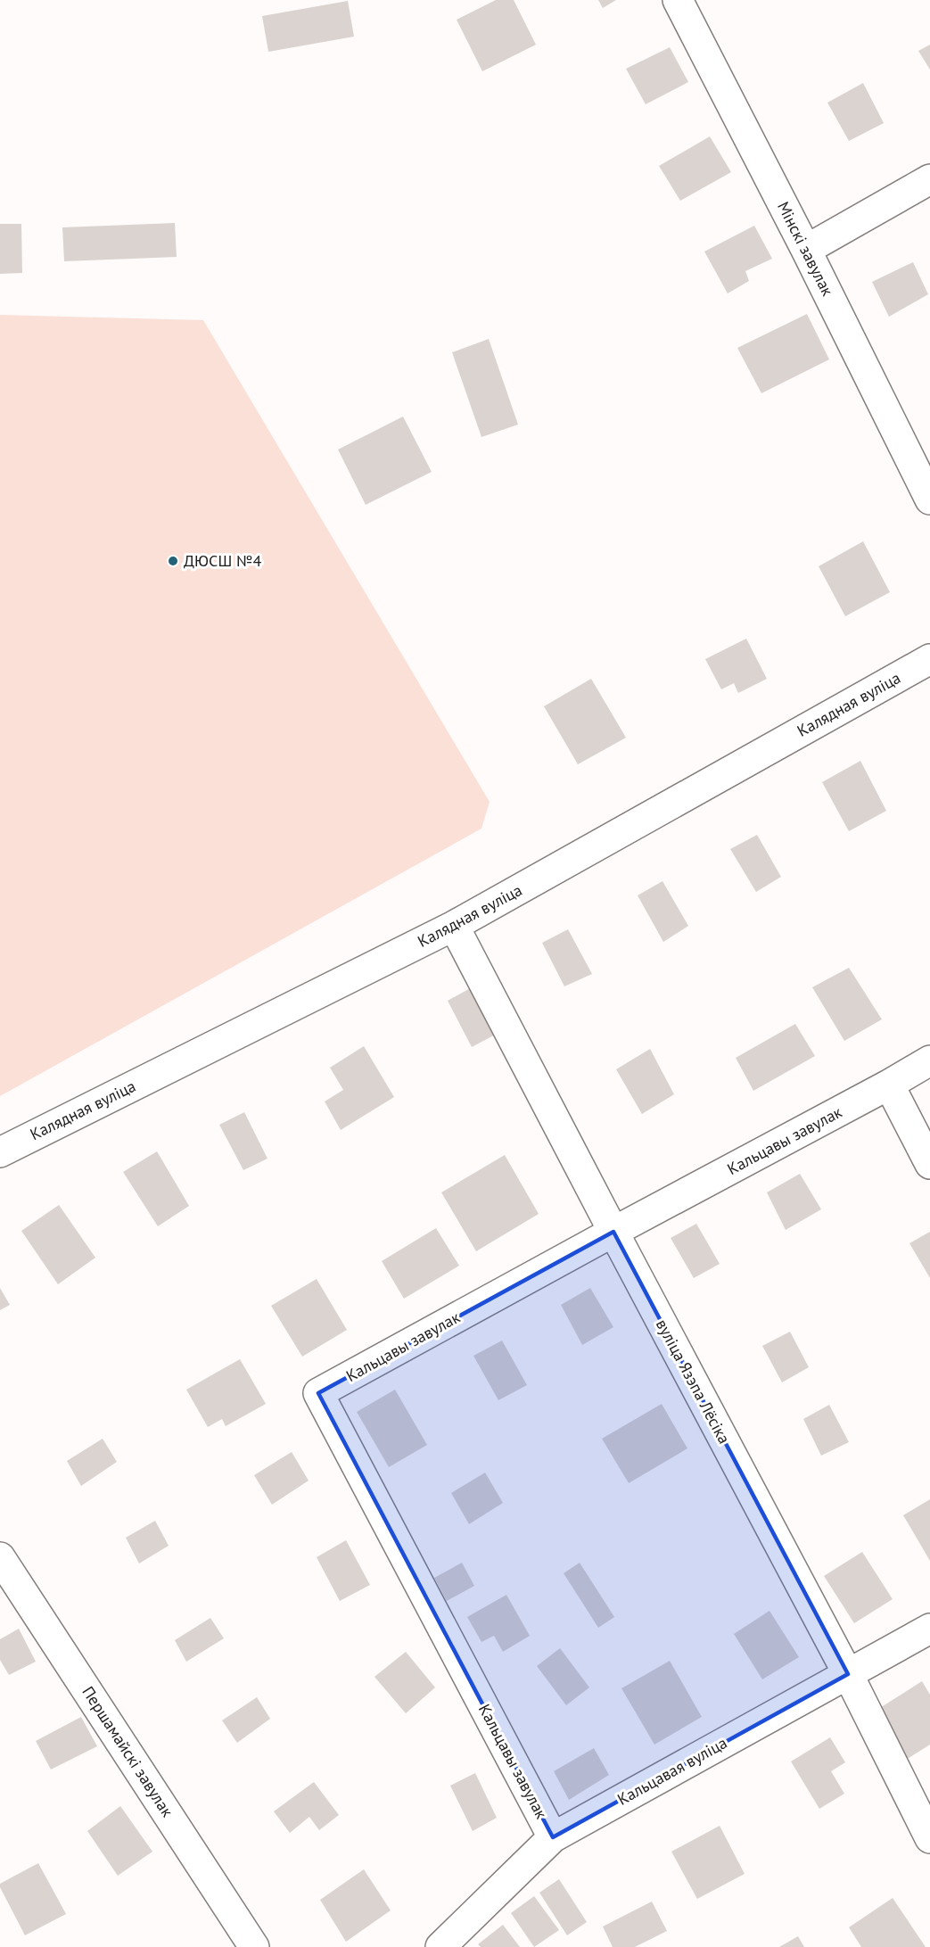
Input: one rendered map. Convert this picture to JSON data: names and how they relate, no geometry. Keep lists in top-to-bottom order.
{
  "streets": {
    "street": [
      "Мінскі завулак",
      "Калядная вуліца",
      "Кальцавы завулак",
      "вуліца Язэпа Лёсіка",
      "Першамайскі завулак",
      "Кальцавая вуліца"
    ]
  },
  "crossings": [
    ["Калядная вуліца", "вуліца Язэпа Лёсіка"],
    ["Кальцавы завулак", "вуліца Язэпа Лёсіка"],
    ["Кальцавы завулак", "Кальцавая вуліца"],
    ["вуліца Язэпа Лёсіка", "Кальцавая вуліца"]
  ],
  "places": ["ДЮСШ №4"]
}
